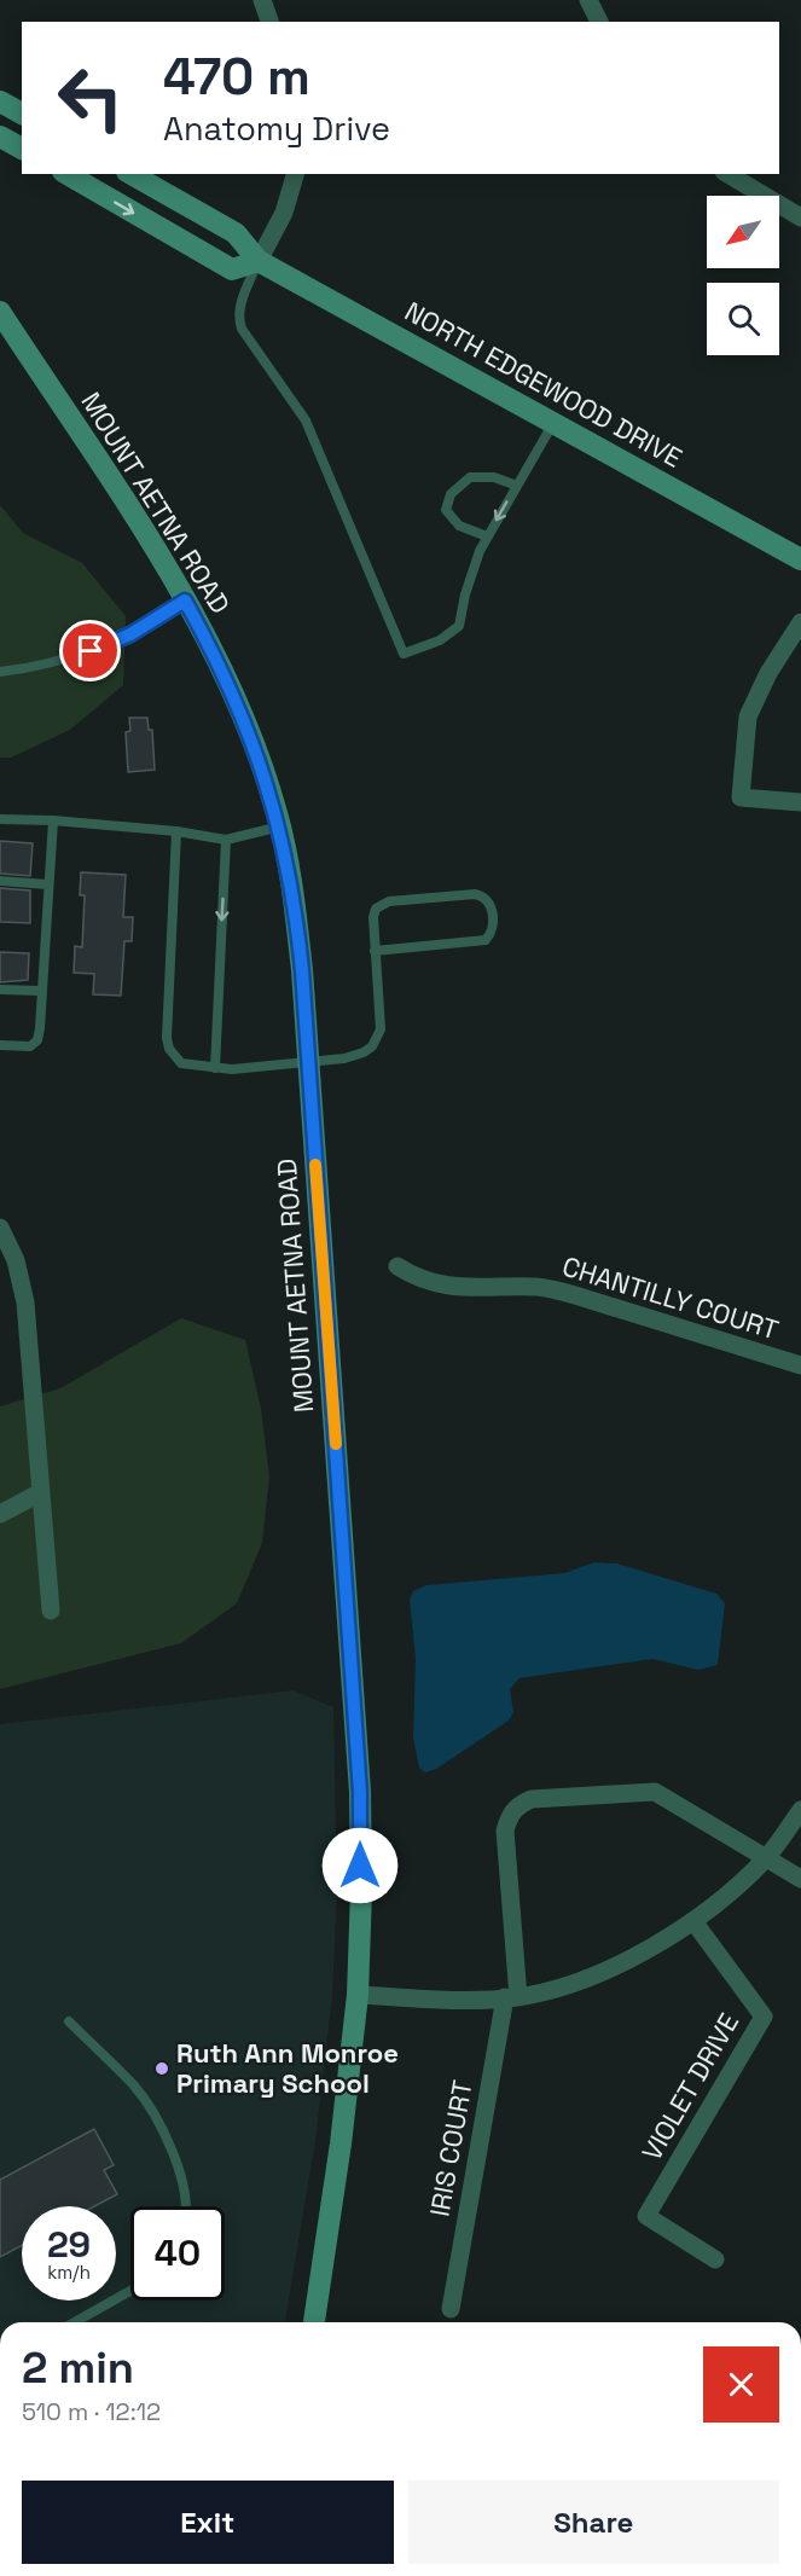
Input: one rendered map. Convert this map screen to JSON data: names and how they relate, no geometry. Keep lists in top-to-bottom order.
{
  "streets": {
    "street": [
      "NORTH EDGEWOOD DRIVE",
      "MOUNT AETNA ROAD",
      "CHANTILLY COURT",
      "VIOLET DRIVE",
      "IRIS COURT"
    ]
  },
  "places": ["Ruth Ann Monroe Primary School"],
  "north": "bottom left",
  "page": {
    "turn": ["470 m", "Anatomy Drive"],
    "speed": "29 km/h",
    "limit": "40",
    "heading": ["2 min", "510 m · 12:12"],
    "buttons": ["Exit", "Share"]
  }
}
